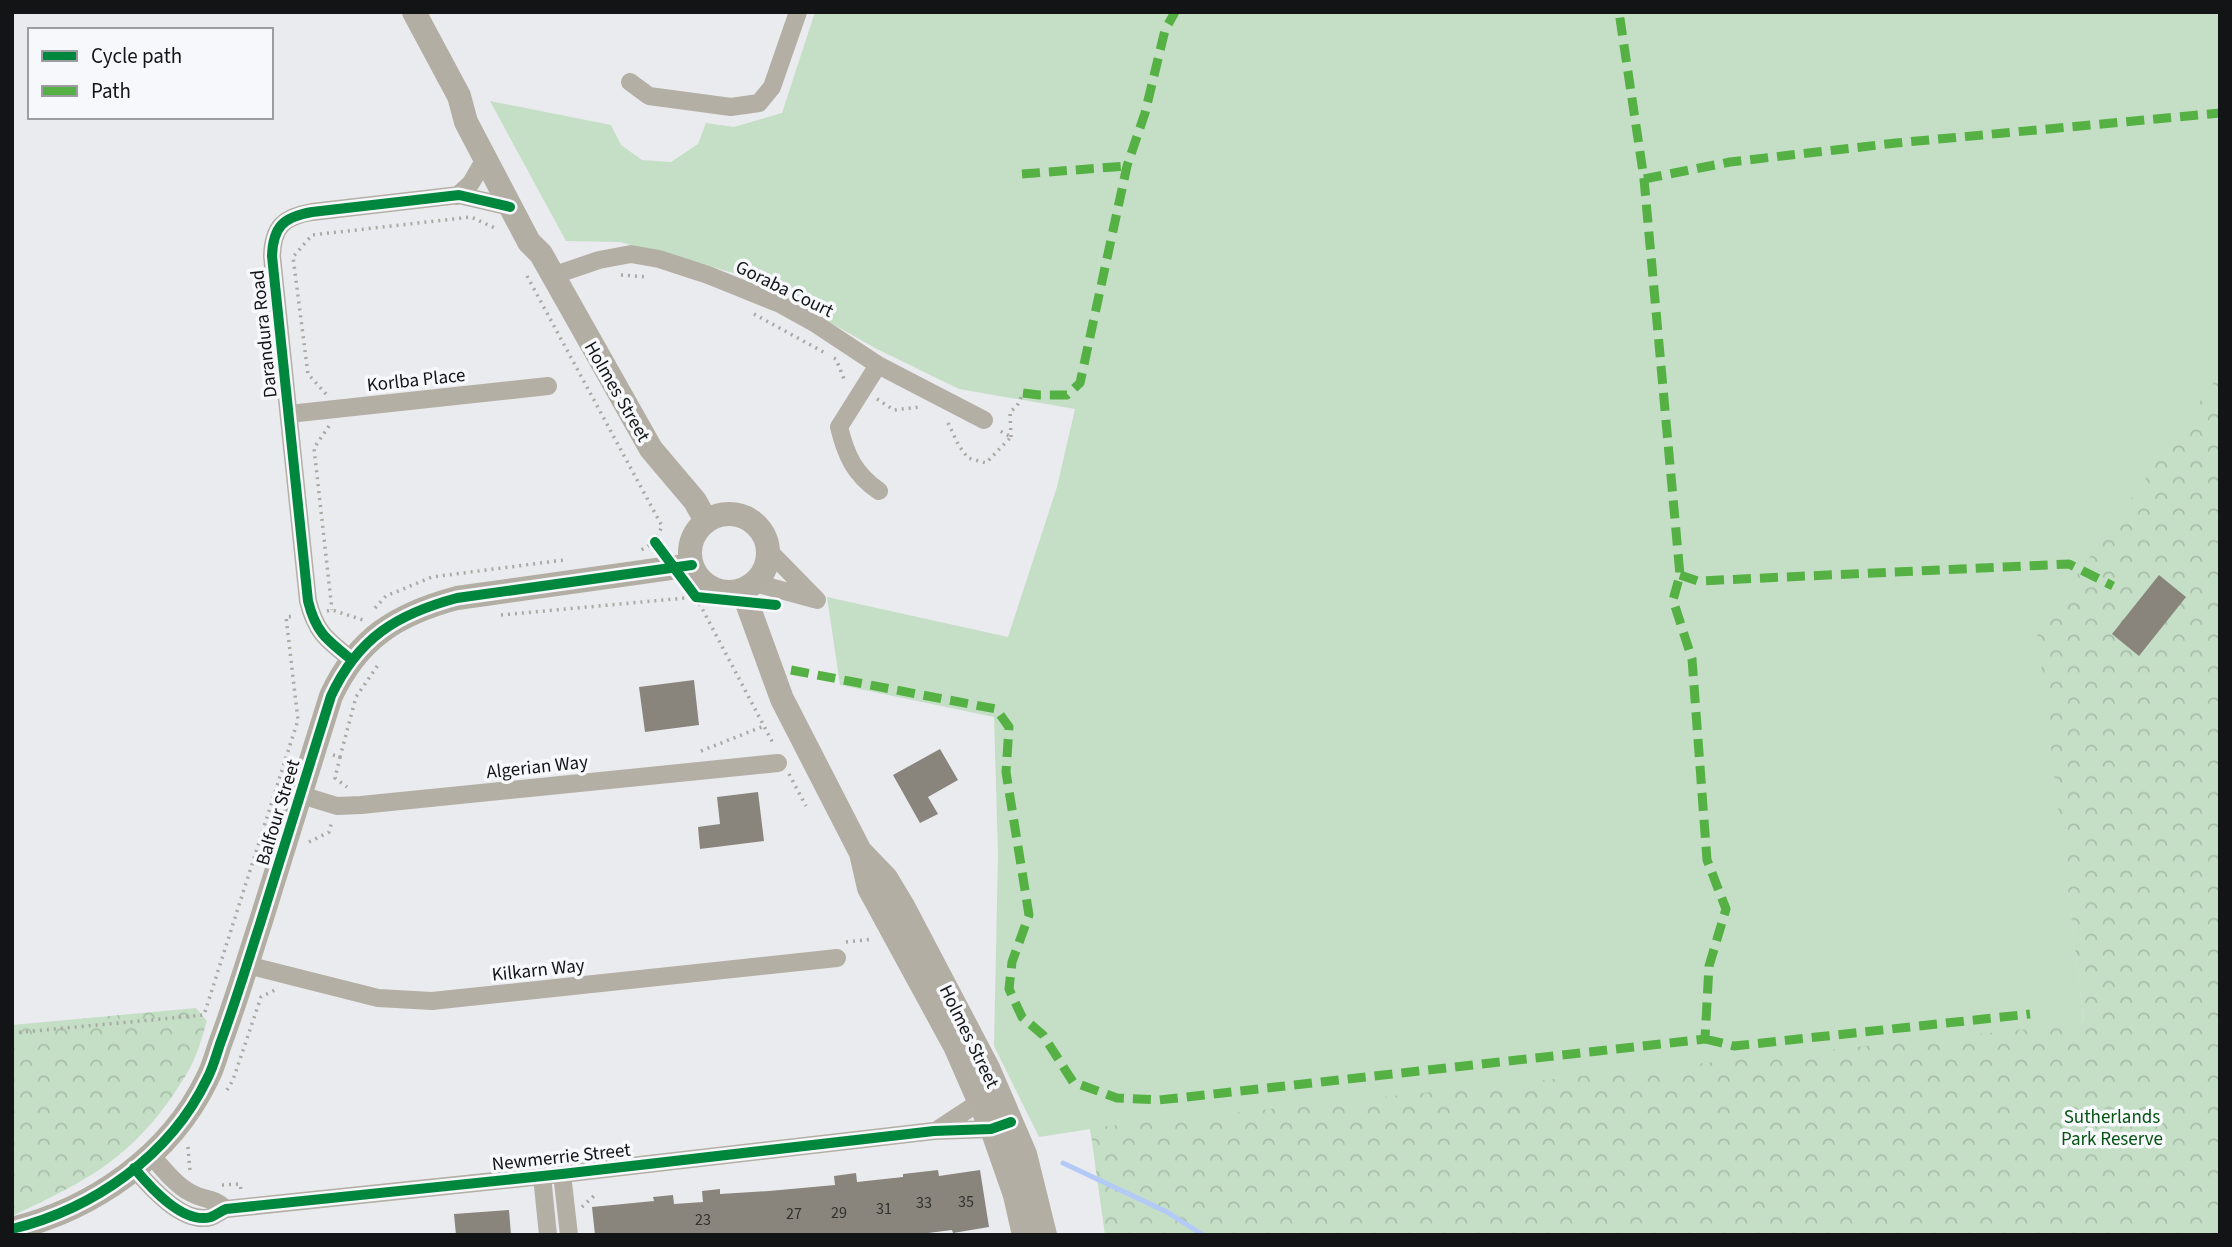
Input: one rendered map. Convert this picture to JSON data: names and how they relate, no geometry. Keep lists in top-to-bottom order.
{
  "streets": {
    "main road": ["Holmes Street", "Balfour Street"],
    "street": [
      "Goraba Court",
      "Darandura Road",
      "Korlba Place",
      "Algerian Way",
      "Kilkarn Way",
      "Newmerrie Street"
    ]
  },
  "crossings": [
    ["Goraba Court", "Holmes Street"],
    ["Darandura Road", "Korlba Place"],
    ["Darandura Road", "Holmes Street"],
    ["Darandura Road", "Balfour Street"],
    ["Holmes Street", "Balfour Street"],
    ["Holmes Street", "Newmerrie Street"],
    ["Algerian Way", "Balfour Street"],
    ["Balfour Street", "Kilkarn Way"],
    ["Balfour Street", "Newmerrie Street"]
  ],
  "parks": ["Sutherlands Park Reserve"],
  "house_numbers": [
    "35",
    "33",
    "31",
    "29",
    "27",
    "23"
  ],
  "legend": ["Cycle path", "Path"]
}
